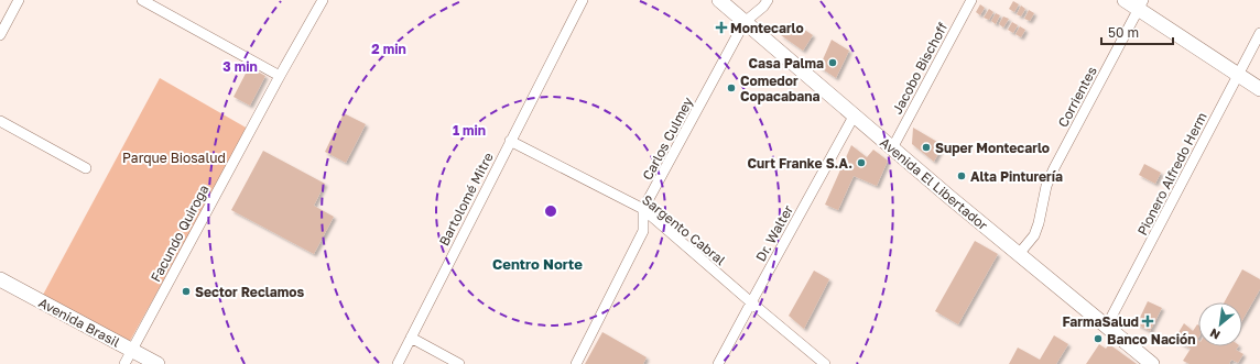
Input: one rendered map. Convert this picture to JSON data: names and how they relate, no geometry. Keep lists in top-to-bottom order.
{
  "streets": {
    "main road": ["Avenida El Libertador", "Avenida Brasil"],
    "street": [
      "Jacobo Bischoff",
      "Corrientes",
      "Carlos Culmey",
      "Pionero Alfredo Herm",
      "Bartolomé Mitre",
      "Sargento Cabral",
      "Facundo Quiroga",
      "Dr. Walter"
    ]
  },
  "crossings": [
    ["Jacobo Bischoff", "Avenida El Libertador"],
    ["Corrientes", "Avenida El Libertador"],
    ["Carlos Culmey", "Avenida El Libertador"],
    ["Carlos Culmey", "Sargento Cabral"],
    ["Pionero Alfredo Herm", "Avenida El Libertador"],
    ["Avenida El Libertador", "Dr. Walter"],
    ["Bartolomé Mitre", "Sargento Cabral"],
    ["Sargento Cabral", "Dr. Walter"],
    ["Facundo Quiroga", "Avenida Brasil"]
  ],
  "districts": ["Centro Norte"],
  "parks": ["Parque Biosalud"],
  "places": {
    "health": ["Montecarlo", "FarmaSalud"],
    "other": [
      "Casa Palma",
      "Comedor Copacabana",
      "Super Montecarlo",
      "Curt Franke S.A.",
      "Alta Pinturería",
      "Sector Reclamos",
      "Banco Nación"
    ]
  },
  "scale_bar": "50 m",
  "north": "bottom left",
  "rings": ["2 min", "3 min", "1 min"]
}
